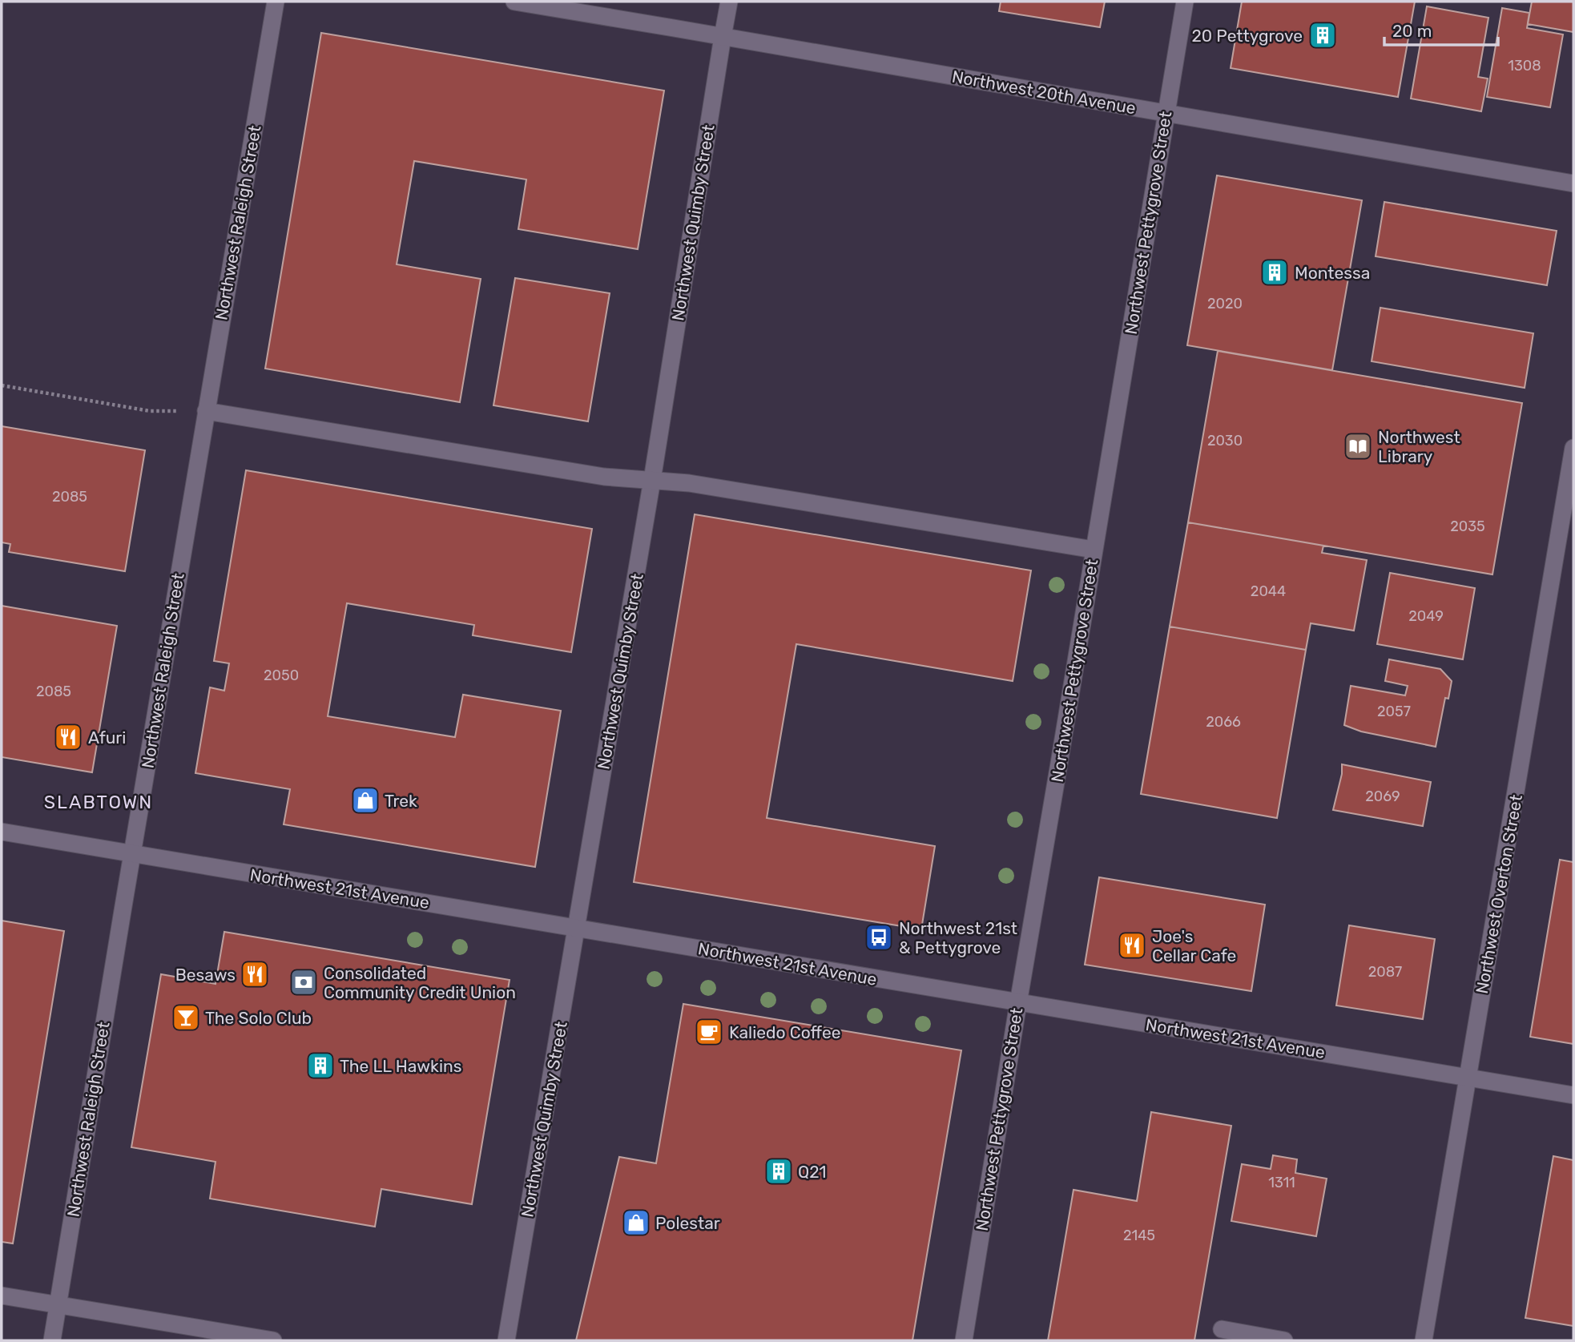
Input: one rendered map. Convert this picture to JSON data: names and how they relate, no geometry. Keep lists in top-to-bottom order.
{
  "streets": {
    "street": [
      "Northwest 20th Avenue",
      "Northwest Raleigh Street",
      "Northwest Quimby Street",
      "Northwest Pettygrove Street",
      "Northwest 21st Avenue",
      "Northwest Overton Street"
    ]
  },
  "crossings": [
    ["Northwest 20th Avenue", "Northwest Quimby Street"],
    ["Northwest 20th Avenue", "Northwest Pettygrove Street"],
    ["Northwest Raleigh Street", "Northwest 21st Avenue"],
    ["Northwest Quimby Street", "Northwest 21st Avenue"],
    ["Northwest Pettygrove Street", "Northwest 21st Avenue"],
    ["Northwest 21st Avenue", "Northwest Overton Street"]
  ],
  "districts": ["SLABTOWN"],
  "places": {
    "building": [
      "20 Pettygrove",
      "Montessa",
      "The LL Hawkins",
      "Q21"
    ],
    "library": ["Northwest Library"],
    "restaurant": ["Afuri", "Joe's Cellar Cafe", "Besaws"],
    "shop": ["Trek", "Polestar"],
    "bus stop": ["Northwest 21st & Pettygrove"],
    "bank": ["Consolidated Community Credit Union"],
    "bar": ["The Solo Club"],
    "cafe": ["Kaliedo Coffee"]
  },
  "house_numbers": [
    "1308",
    "2020",
    "2030",
    "2085",
    "2035",
    "2044",
    "2049",
    "2050",
    "2085",
    "2057",
    "2066",
    "2069",
    "2087",
    "1311",
    "2145"
  ],
  "scale_bar": "20 m"
}
